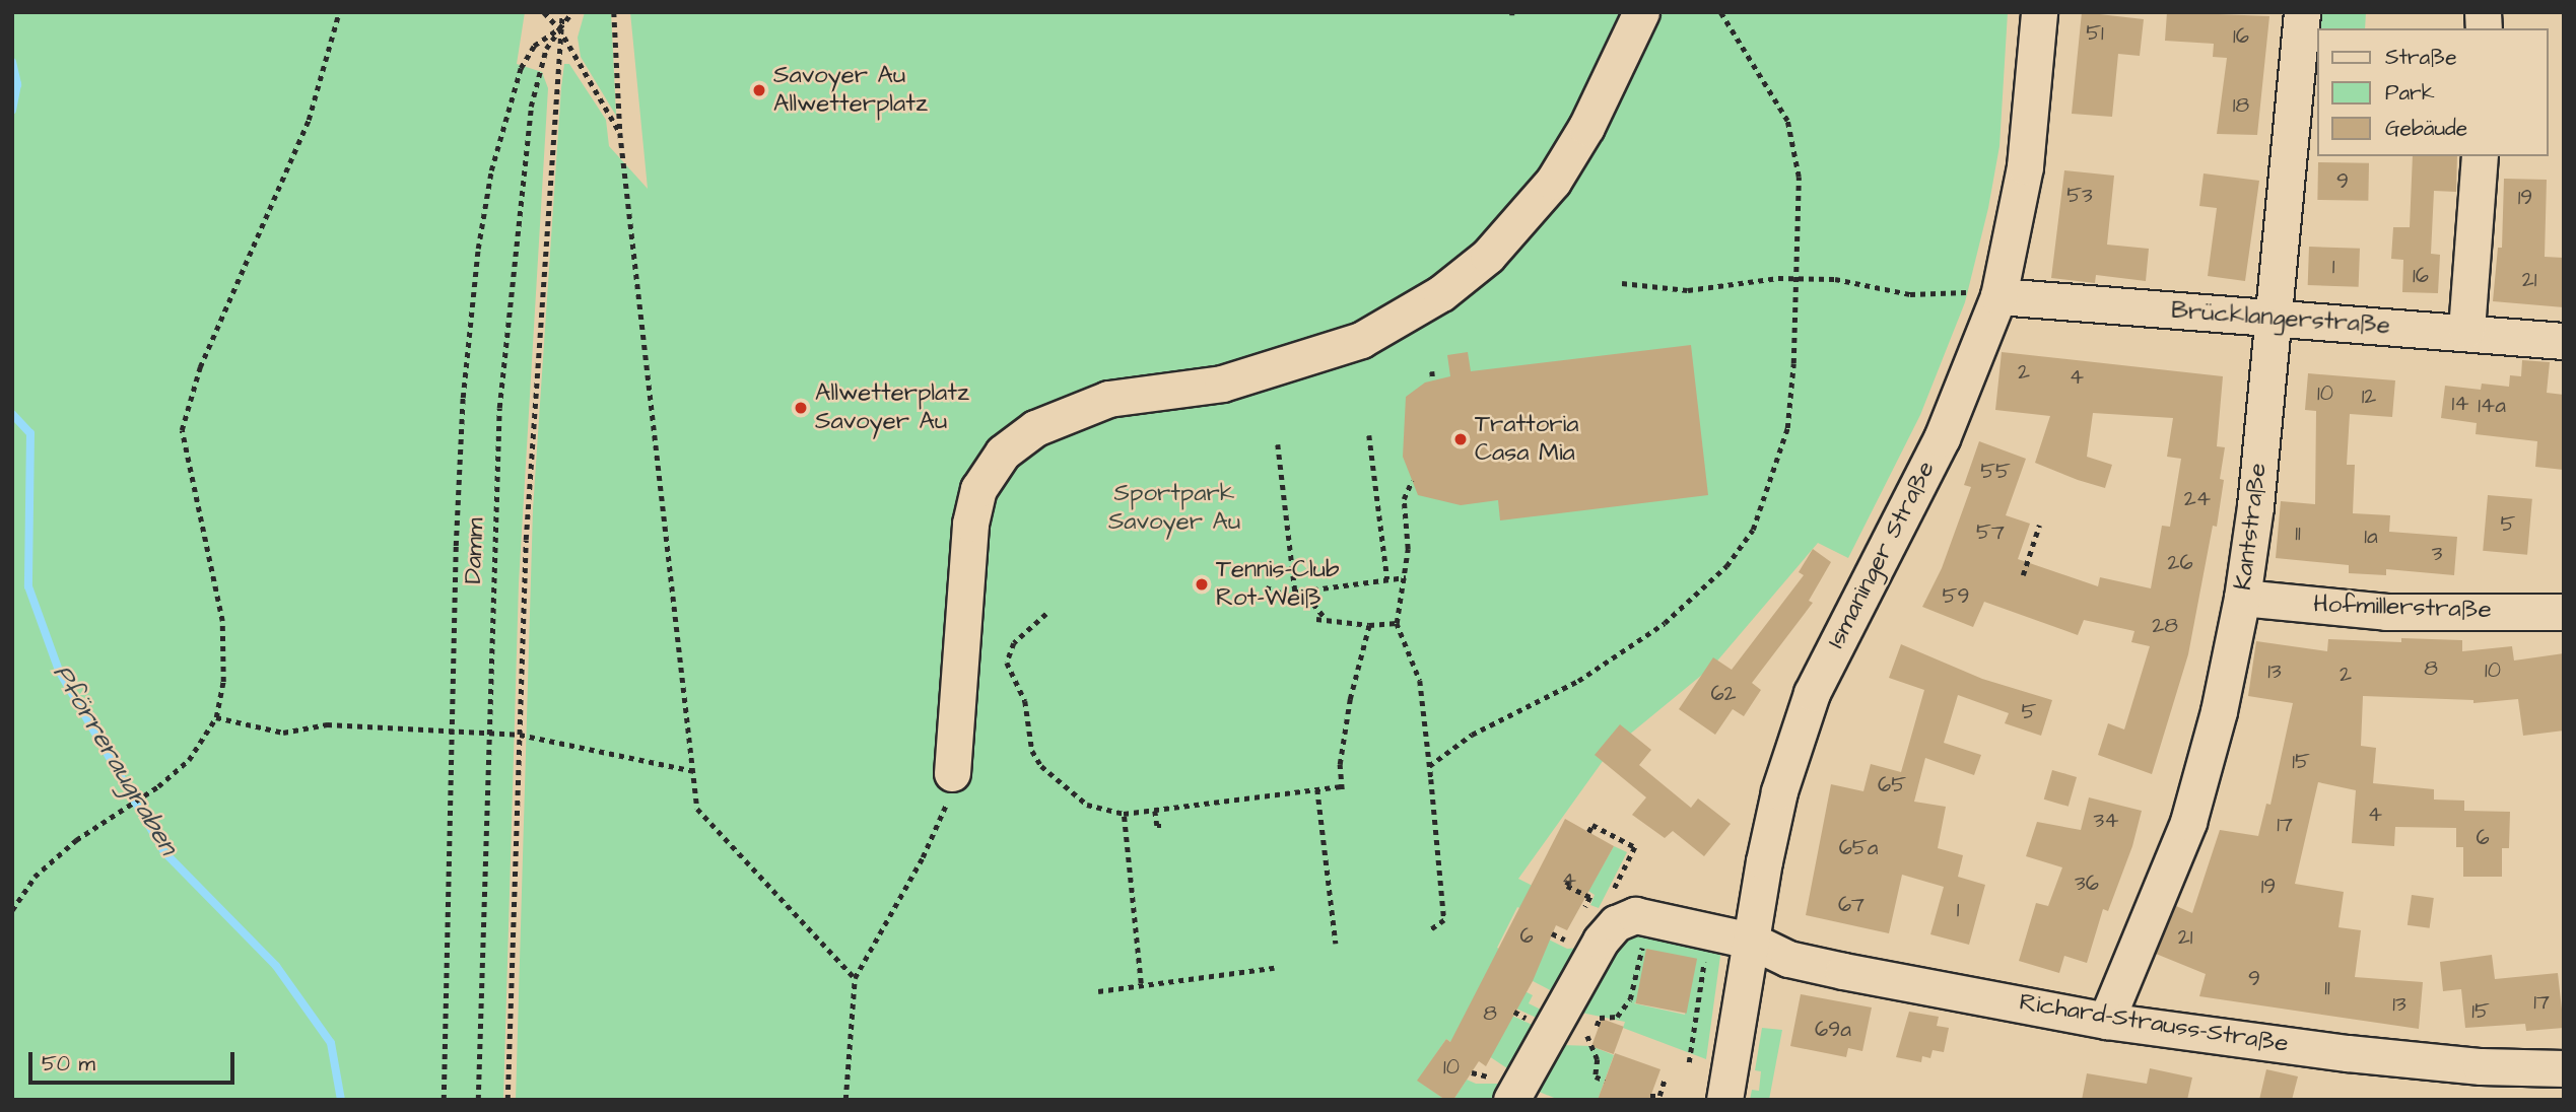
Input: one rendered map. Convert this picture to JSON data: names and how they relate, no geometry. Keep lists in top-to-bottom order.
{
  "streets": {
    "street": [
      "Brücklangerstraße",
      "Kantstraße",
      "Ismaninger Straße",
      "Hofmillerstraße",
      "Richard-Strauss-Straße"
    ],
    "path": ["Damm"]
  },
  "crossings": [
    ["Brücklangerstraße", "Kantstraße"],
    ["Brücklangerstraße", "Ismaninger Straße"],
    ["Kantstraße", "Hofmillerstraße"],
    ["Kantstraße", "Richard-Strauss-Straße"],
    ["Ismaninger Straße", "Richard-Strauss-Straße"]
  ],
  "water": ["Pförreraugraben"],
  "parks": ["Sportpark Savoyer Au"],
  "places": [
    "Savoyer Au Allwetterplatz",
    "Allwetterplatz Savoyer Au",
    "Trattoria Casa Mia",
    "Tennis-Club Rot-Weiß"
  ],
  "house_numbers": [
    "51",
    "16",
    "18",
    "9",
    "53",
    "19",
    "1",
    "16",
    "21",
    "2",
    "4",
    "10",
    "12",
    "14",
    "14a",
    "55",
    "24",
    "5",
    "57",
    "11",
    "1a",
    "3",
    "26",
    "59",
    "28",
    "8",
    "10",
    "13",
    "2",
    "62",
    "5",
    "15",
    "65",
    "4",
    "34",
    "17",
    "6",
    "65a",
    "4",
    "36",
    "19",
    "67",
    "1",
    "6",
    "21",
    "9",
    "11",
    "17",
    "13",
    "15",
    "8",
    "69a",
    "10"
  ],
  "legend": ["Straße", "Park", "Gebäude"],
  "scale_bar": "50 m"
}
